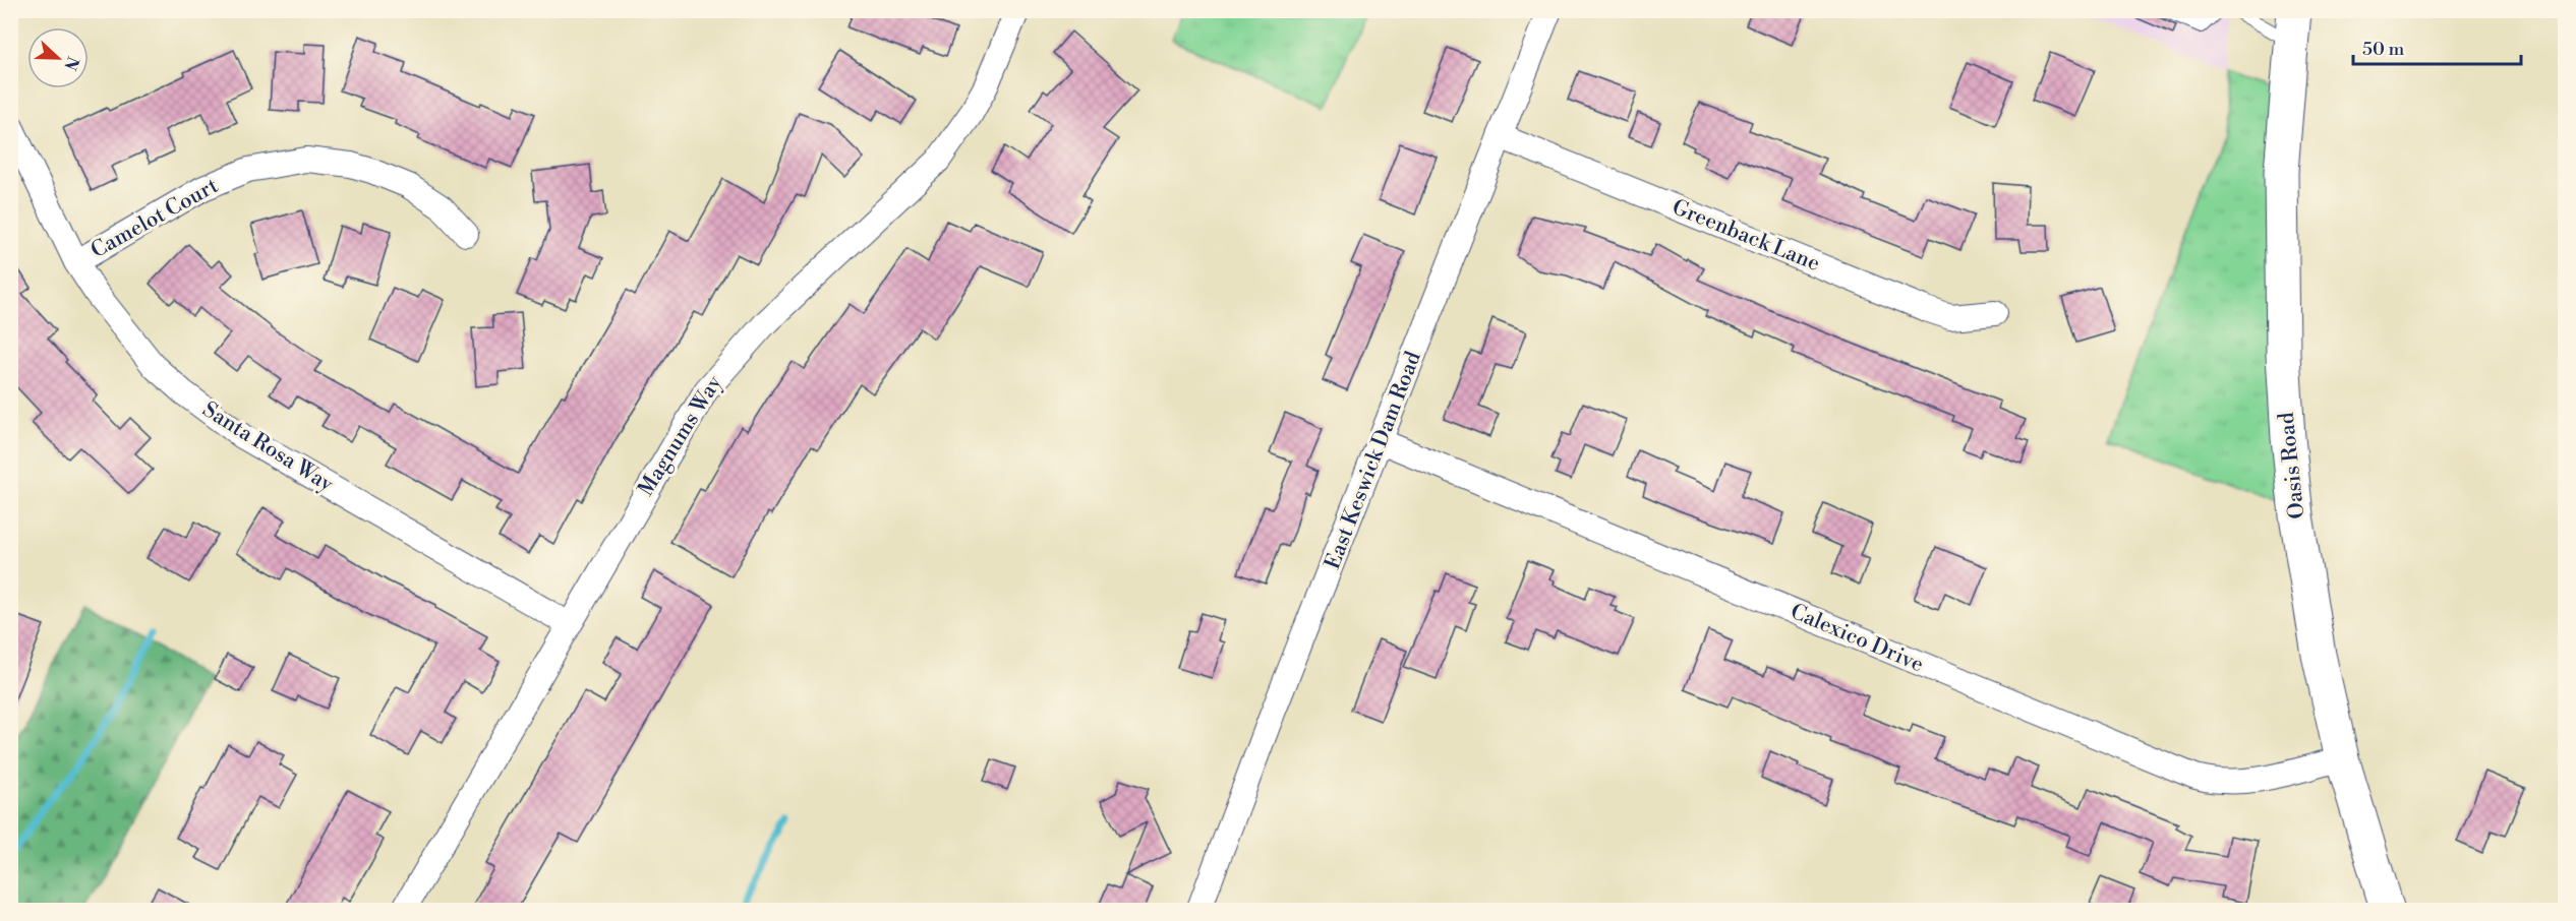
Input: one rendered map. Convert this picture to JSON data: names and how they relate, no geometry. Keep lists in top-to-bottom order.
{
  "streets": {
    "main road": ["Oasis Road"],
    "street": [
      "Camelot Court",
      "Greenback Lane",
      "Magnums Way",
      "Santa Rosa Way",
      "East Keswick Dam Road",
      "Calexico Drive"
    ]
  },
  "crossings": [
    ["Camelot Court", "Santa Rosa Way"],
    ["Greenback Lane", "East Keswick Dam Road"],
    ["Magnums Way", "Santa Rosa Way"],
    ["East Keswick Dam Road", "Calexico Drive"],
    ["Oasis Road", "Calexico Drive"]
  ],
  "scale_bar": "50 m",
  "north": "right"
}
